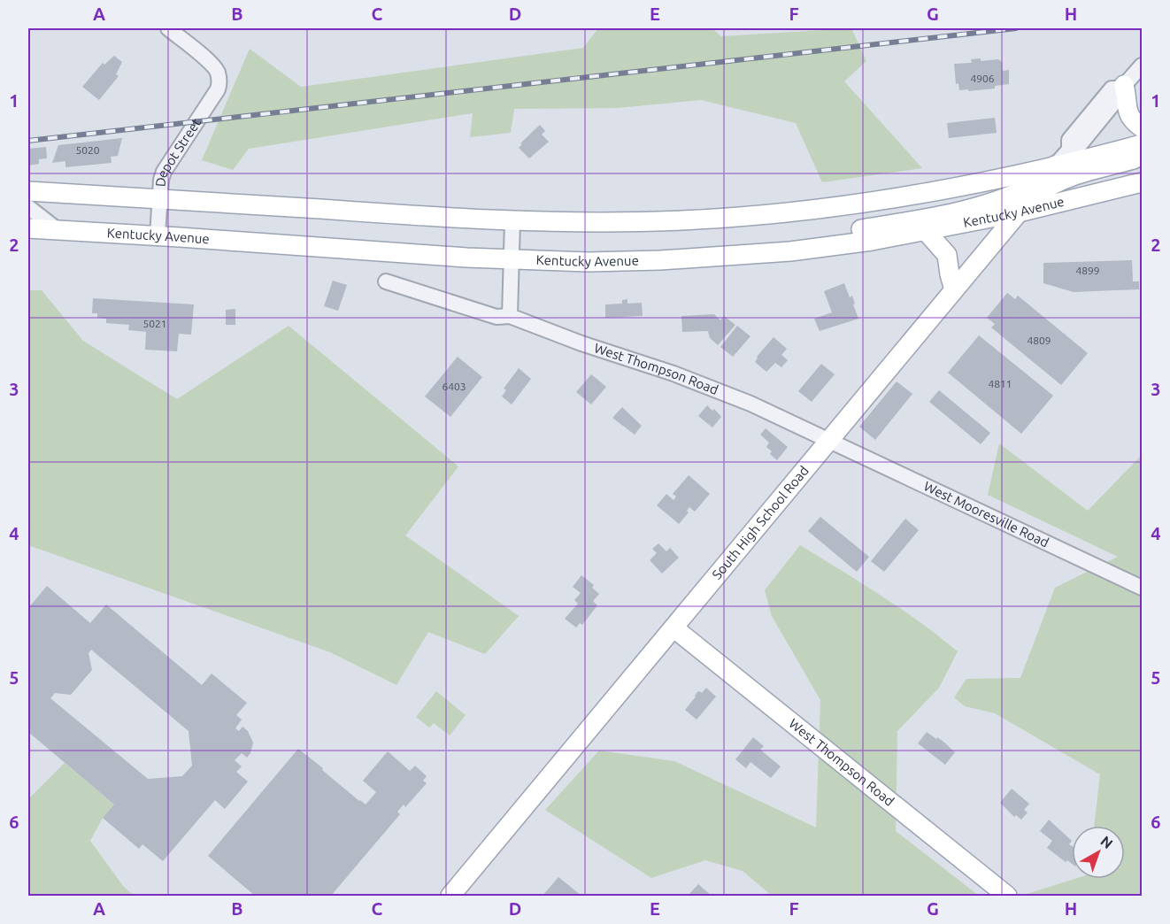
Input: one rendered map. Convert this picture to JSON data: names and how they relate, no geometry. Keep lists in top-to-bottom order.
{
  "streets": {
    "main road": ["Kentucky Avenue", "West Thompson Road", "South High School Road"],
    "street": ["Depot Street", "West Mooresville Road"]
  },
  "crossings": [
    ["Depot Street", "Kentucky Avenue"],
    ["Kentucky Avenue", "South High School Road"],
    ["West Thompson Road", "West Mooresville Road"],
    ["West Thompson Road", "South High School Road"],
    ["West Mooresville Road", "South High School Road"]
  ],
  "house_numbers": [
    "4906",
    "5020",
    "4899",
    "5021",
    "4809",
    "4811",
    "6403"
  ],
  "north": "top right",
  "grid": {
    "columns": [
      "A",
      "B",
      "C",
      "D",
      "E",
      "F",
      "G",
      "H"
    ],
    "rows": [
      "1",
      "2",
      "3",
      "4",
      "5",
      "6"
    ]
  }
}
